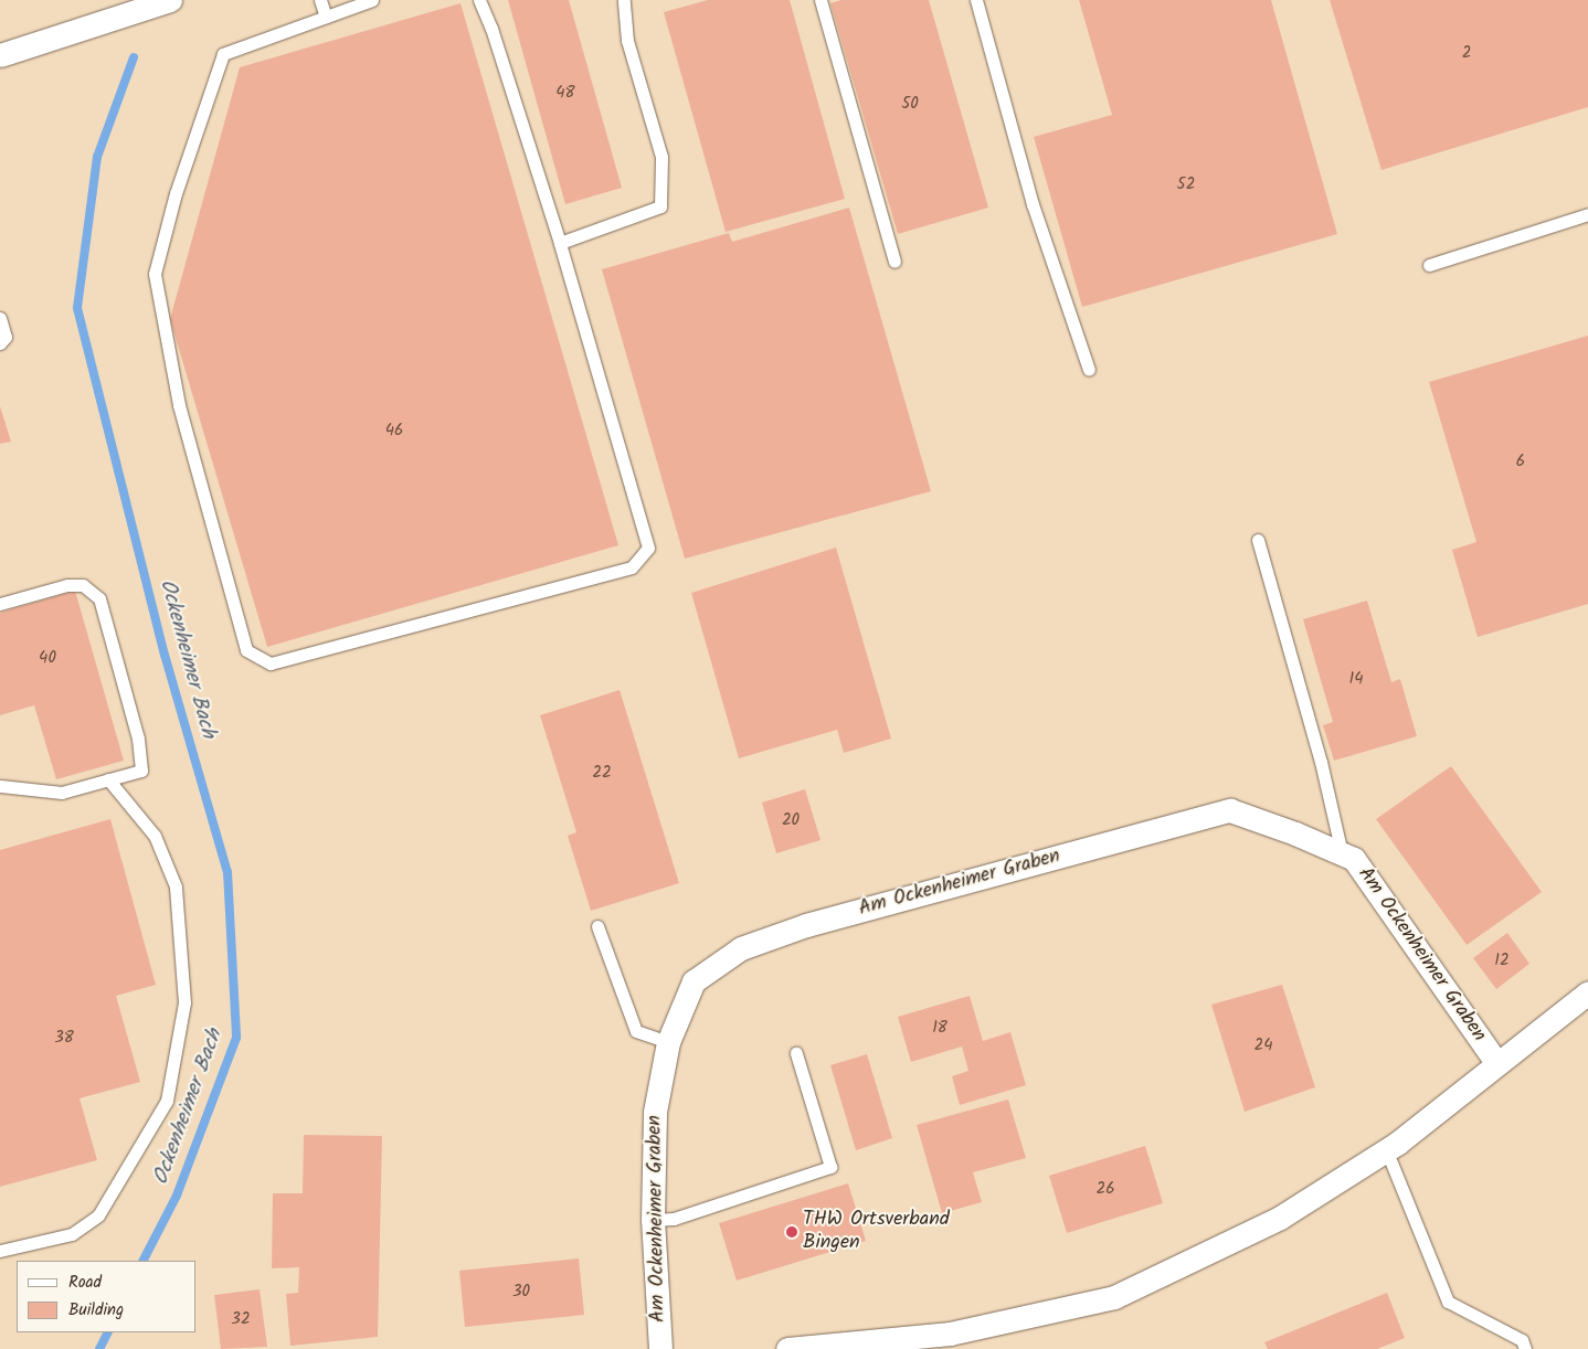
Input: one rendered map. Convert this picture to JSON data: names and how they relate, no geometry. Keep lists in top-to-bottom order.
{
  "streets": {
    "street": ["Am Ockenheimer Graben"]
  },
  "water": ["Ockenheimer Bach"],
  "places": ["THW Ortsverband Bingen"],
  "house_numbers": [
    "2",
    "48",
    "50",
    "52",
    "46",
    "6",
    "40",
    "14",
    "22",
    "20",
    "12",
    "18",
    "38",
    "24",
    "26",
    "30",
    "32"
  ],
  "legend": ["Road", "Building"]
}
